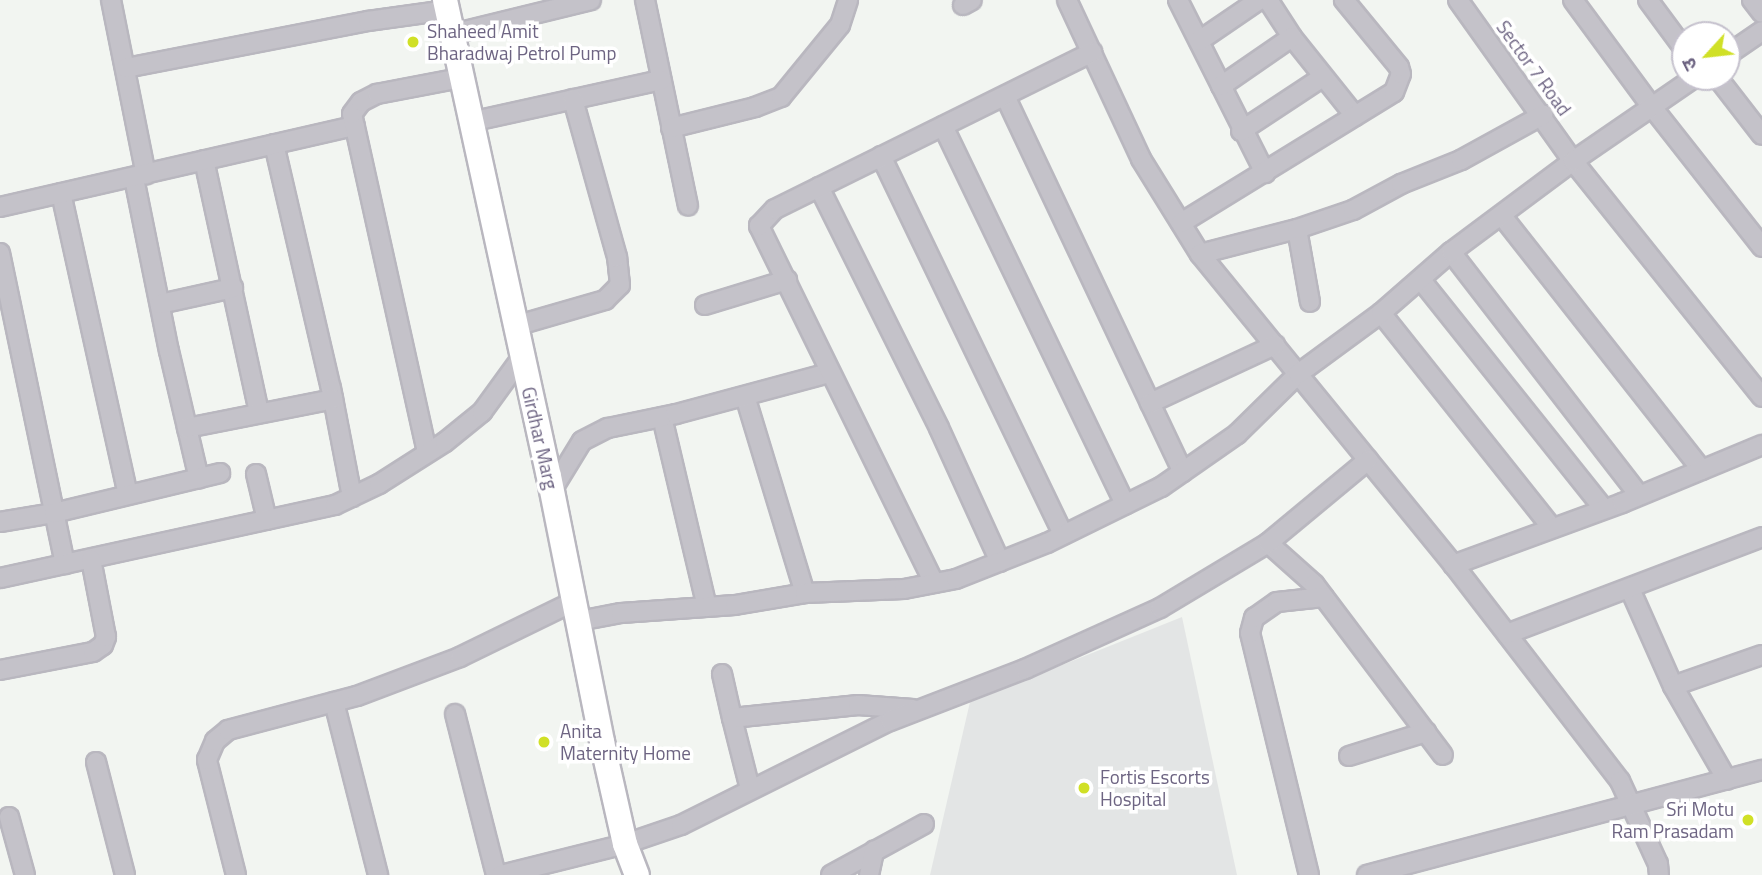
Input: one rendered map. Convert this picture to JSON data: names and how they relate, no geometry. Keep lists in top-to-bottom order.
{
  "streets": {
    "street": ["Sector 7 Road", "Girdhar Marg"]
  },
  "places": [
    "Shaheed Amit Bharadwaj Petrol Pump",
    "Anita Maternity Home",
    "Fortis Escorts Hospital",
    "Sri Motu Ram Prasadam"
  ],
  "north": "bottom left"
}
